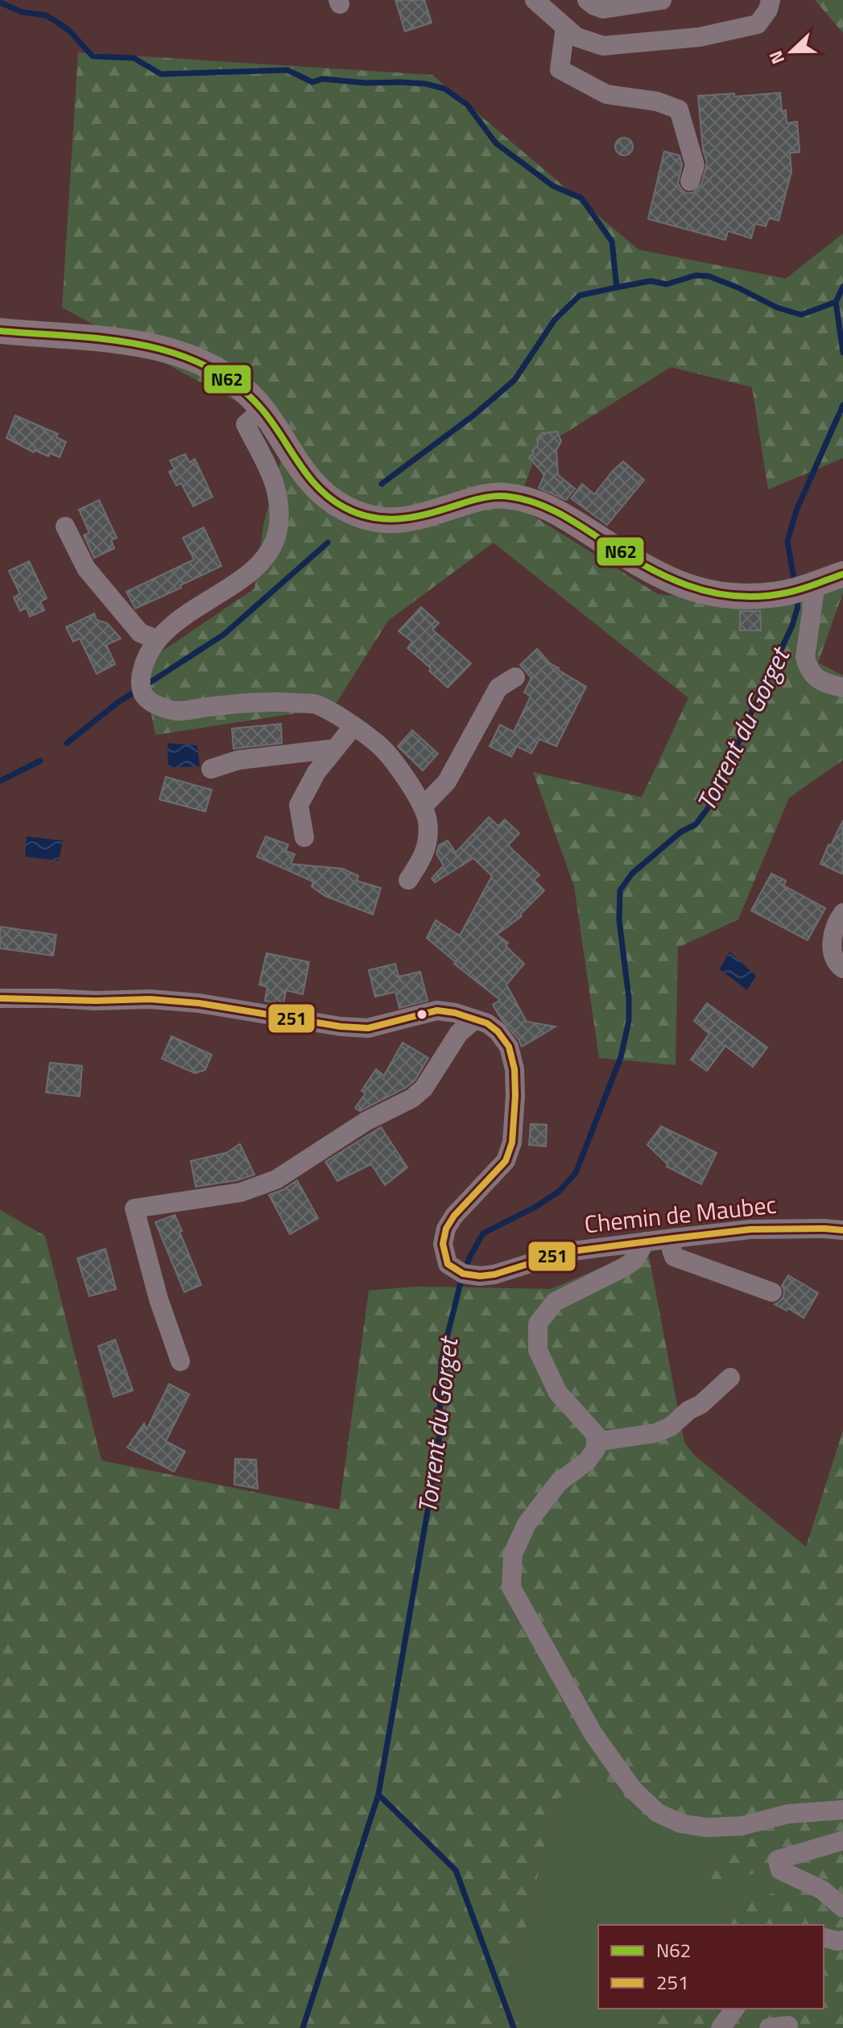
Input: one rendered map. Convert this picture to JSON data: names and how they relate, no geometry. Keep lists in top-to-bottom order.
{
  "streets": {
    "street": ["Chemin de Maubec"]
  },
  "water": ["Torrent du Gorget"],
  "lines": ["transit line N62", "transit line 251"],
  "legend": ["N62", "251"],
  "north": "left"
}
